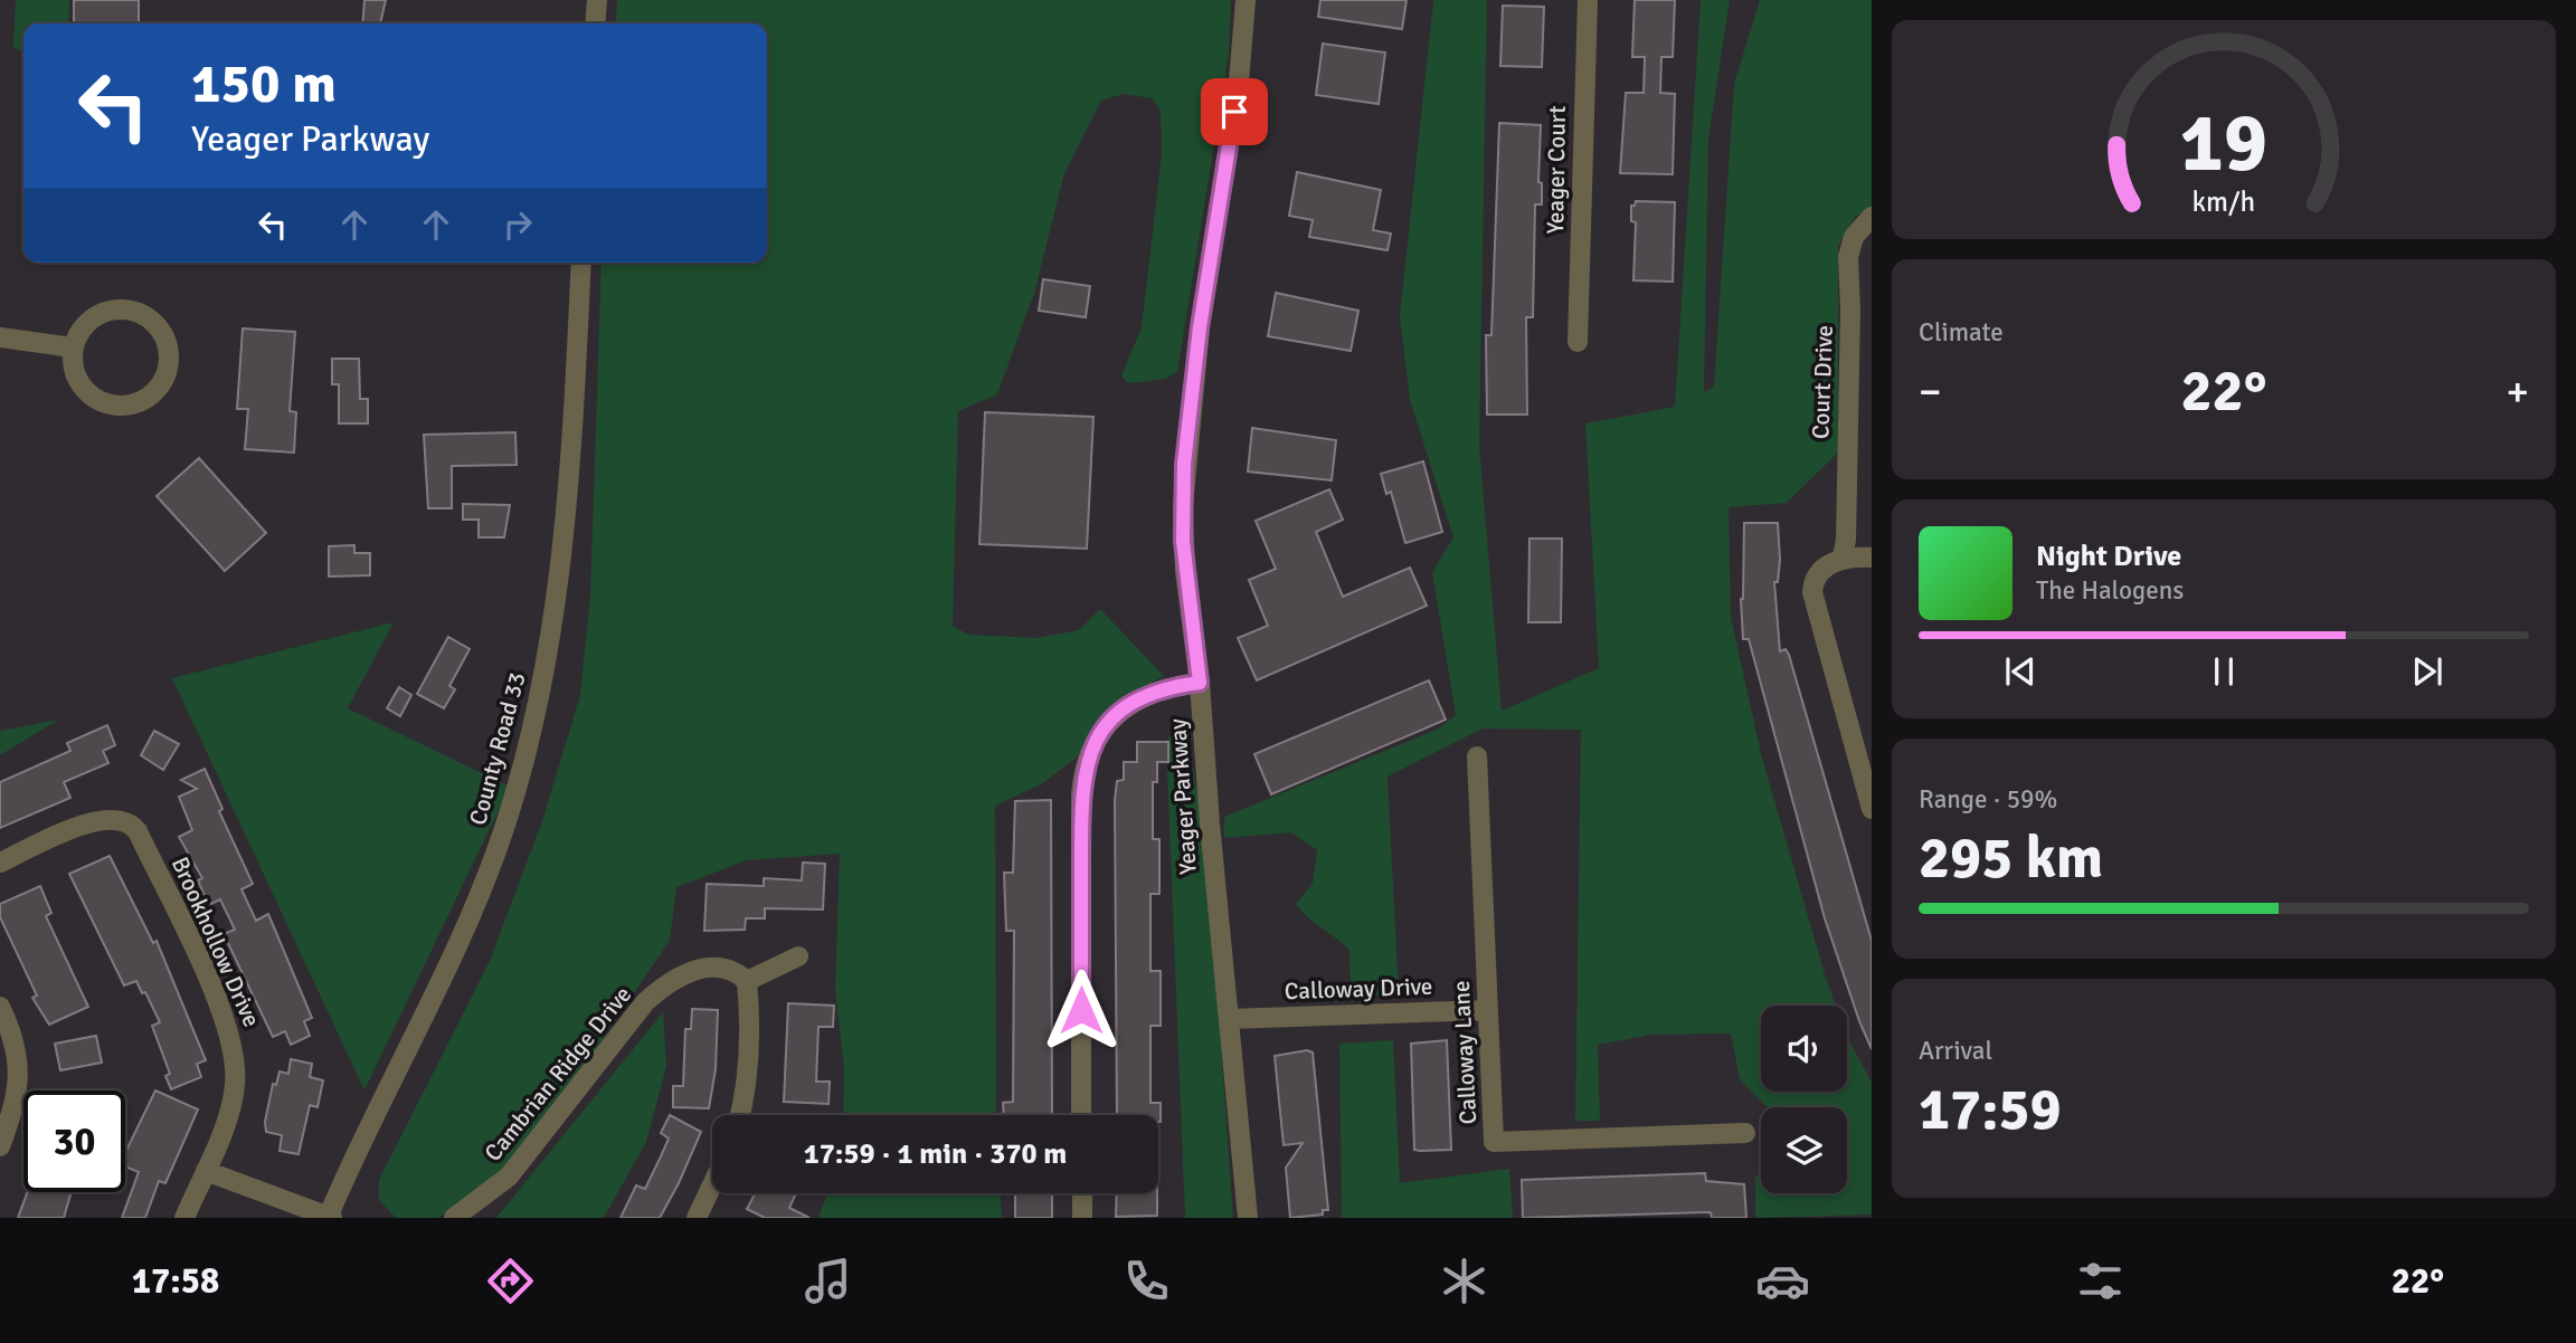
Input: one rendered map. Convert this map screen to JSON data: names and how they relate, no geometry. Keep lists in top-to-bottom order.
{
  "streets": {
    "street": [
      "Yeager Court",
      "Court Drive",
      "County Road 33",
      "Yeager Parkway",
      "Brookhollow Drive",
      "Calloway Drive",
      "Calloway Lane",
      "Cambrian Ridge Drive"
    ]
  },
  "crossings": [
    ["Yeager Parkway", "Calloway Drive"],
    ["Calloway Drive", "Calloway Lane"]
  ],
  "page": {
    "turn": ["150 m", "Yeager Parkway"],
    "tile": [
      "Climate",
      ["Range · 59%", "295 km"],
      ["Arrival", "17:59"]
    ],
    "heat": ["−", "22°", "+"],
    "song": ["Night Drive", "The Halogens"],
    "limit": "30",
    "trip": "17:59 · 1 min · 370 m",
    "tabs": ["17:58", "22°"],
    "gauge": ["19", "km/h"]
  }
}
